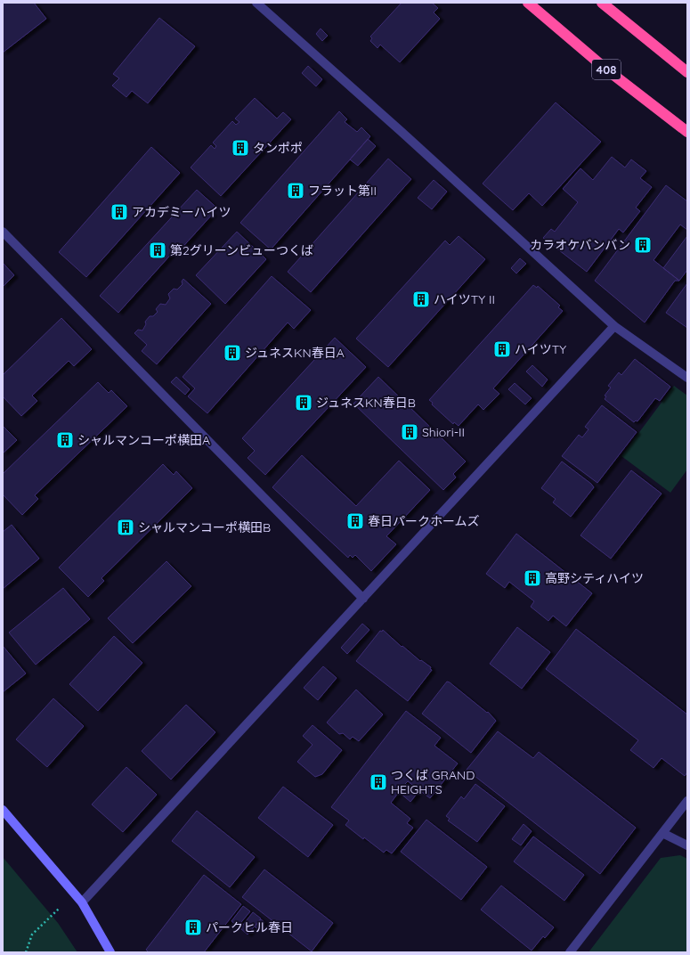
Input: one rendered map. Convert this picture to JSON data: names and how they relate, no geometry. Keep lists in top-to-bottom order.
{
  "streets": {
    "highway": ["408"]
  },
  "places": {
    "building": [
      "タンポポ",
      "フラット第II",
      "アカデミーハイツ",
      "カラオケバンバン",
      "第2グリーンビューつくば",
      "ハイツTY II",
      "ハイツTY",
      "ジュネスKN春日A",
      "ジュネスKN春日B",
      "Shiori-II",
      "シャルマンコーポ横田A",
      "春日パークホームズ",
      "シャルマンコーポ横田B",
      "高野シティハイツ",
      "つくば GRAND HEIGHTS",
      "パークヒル春日"
    ]
  }
}
